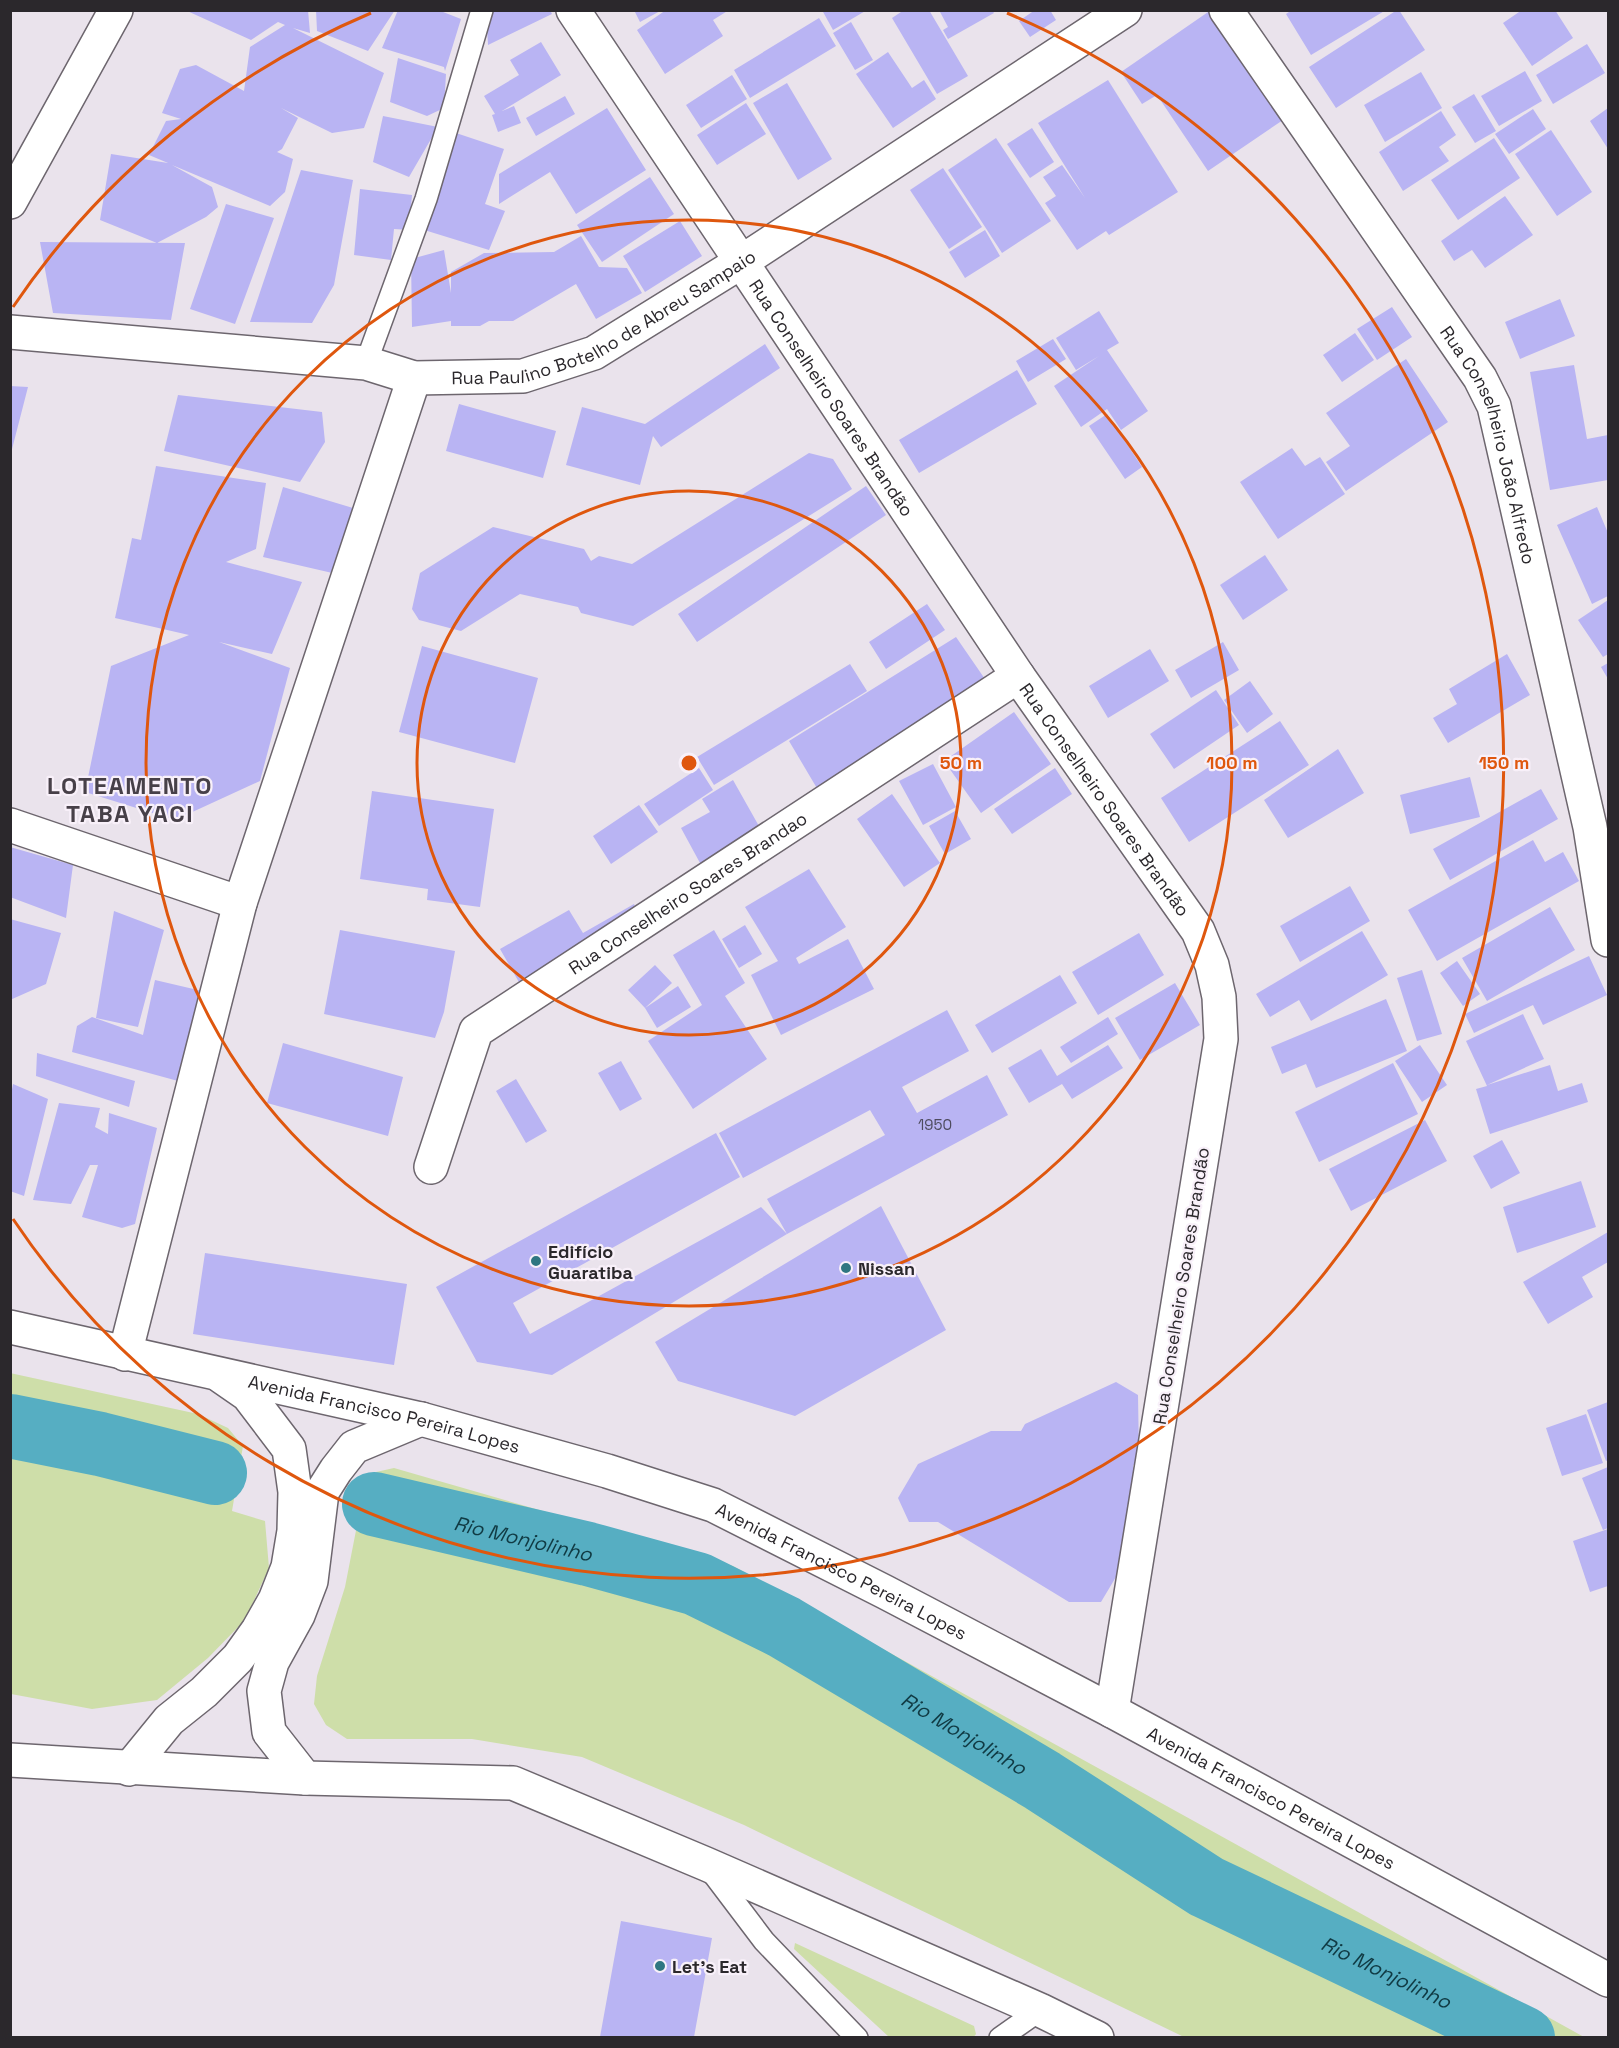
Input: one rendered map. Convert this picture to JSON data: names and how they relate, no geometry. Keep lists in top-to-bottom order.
{
  "streets": {
    "street": [
      "Rua Paulino Botelho de Abreu Sampaio",
      "Rua Conselheiro Soares Brandão",
      "Rua Conselheiro João Alfredo",
      "Rua Conselheiro Soares Brandao",
      "Avenida Francisco Pereira Lopes"
    ]
  },
  "crossings": [
    ["Rua Paulino Botelho de Abreu Sampaio", "Rua Conselheiro Soares Brandão"],
    ["Rua Conselheiro Soares Brandão", "Rua Conselheiro Soares Brandao"],
    ["Rua Conselheiro Soares Brandão", "Avenida Francisco Pereira Lopes"]
  ],
  "districts": ["LOTEAMENTO TABA YACI"],
  "water": ["Rio Monjolinho"],
  "places": ["Edifício Guaratiba", "Nissan", "Let's Eat"],
  "house_numbers": ["1950"],
  "rings": ["50 m", "100 m", "150 m"]
}
